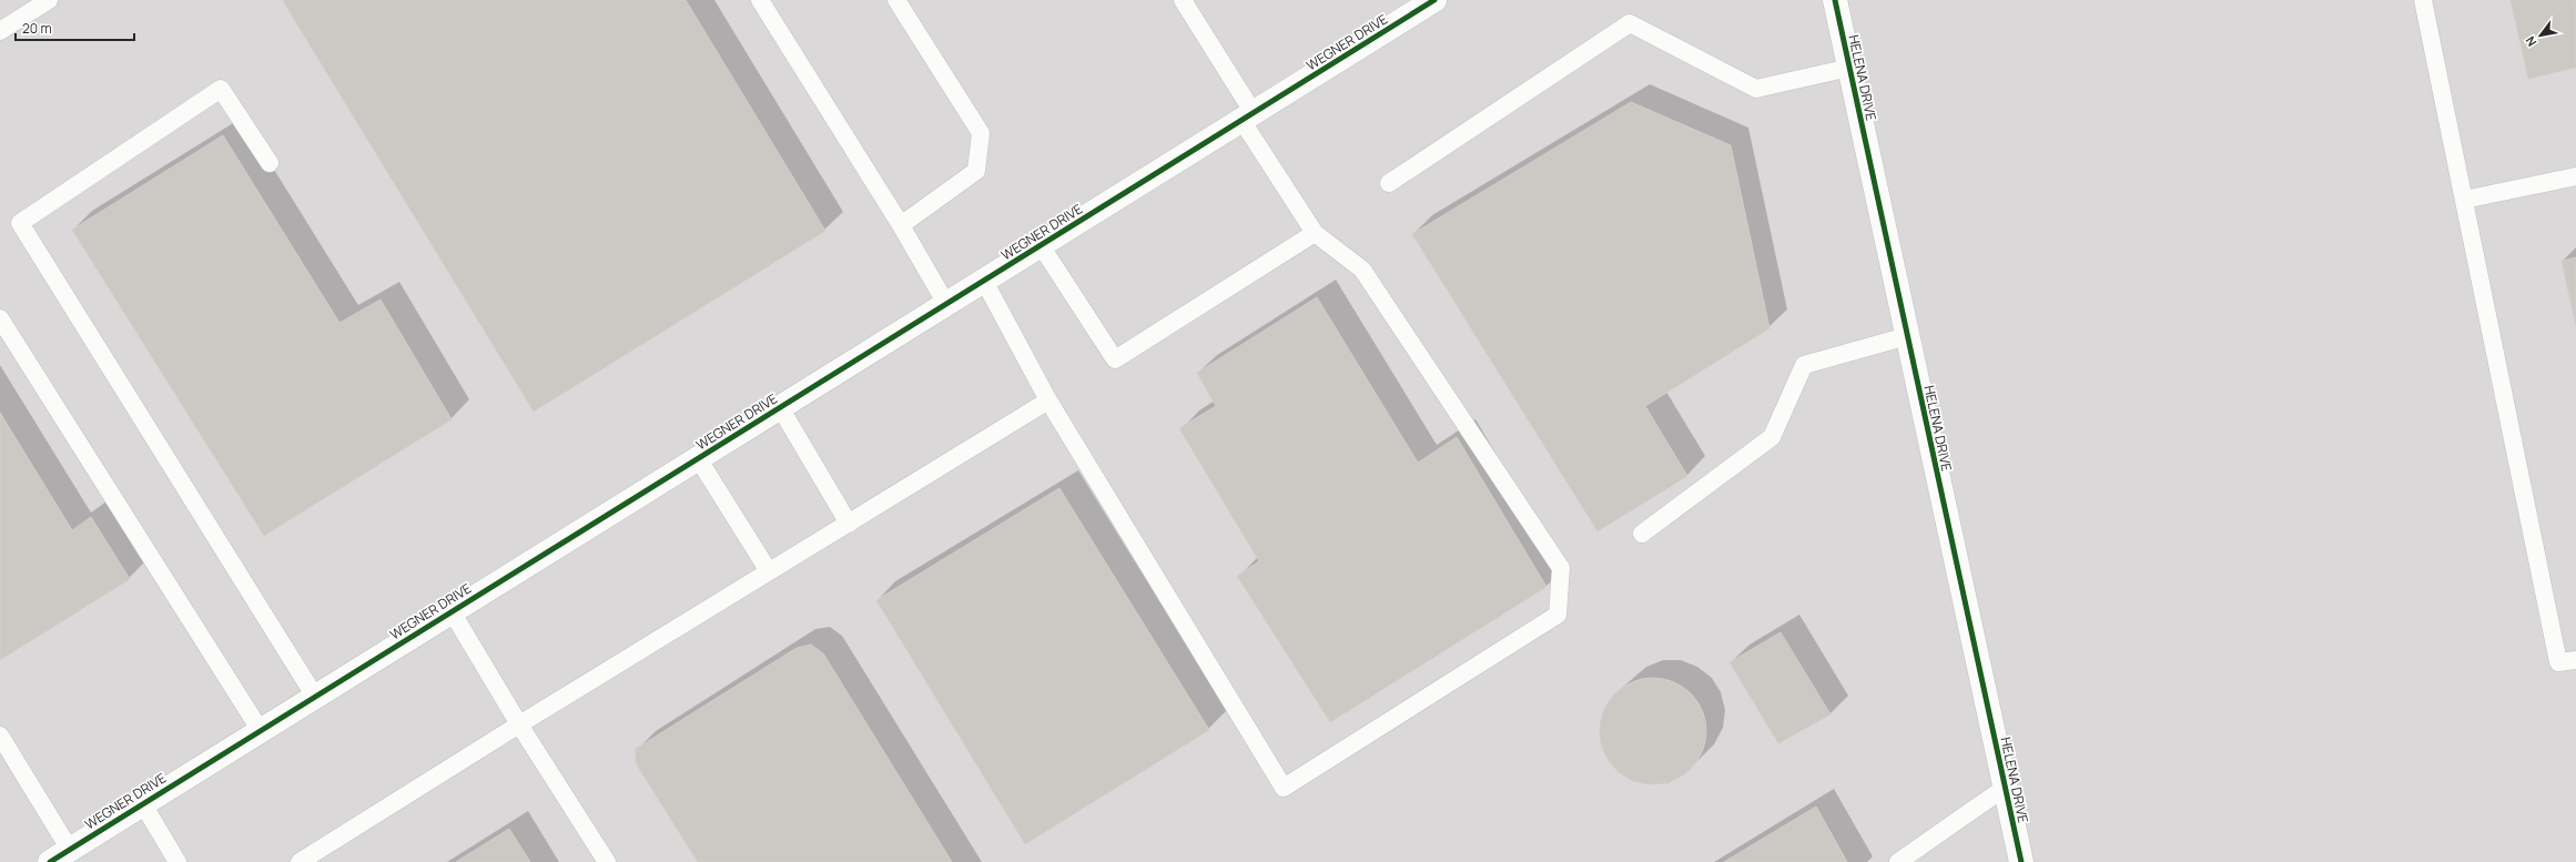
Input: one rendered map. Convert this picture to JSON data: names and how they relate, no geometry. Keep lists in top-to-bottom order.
{
  "streets": {
    "street": ["WEGNER DRIVE", "HELENA DRIVE"]
  },
  "scale_bar": "20 m",
  "north": "bottom left"
}
